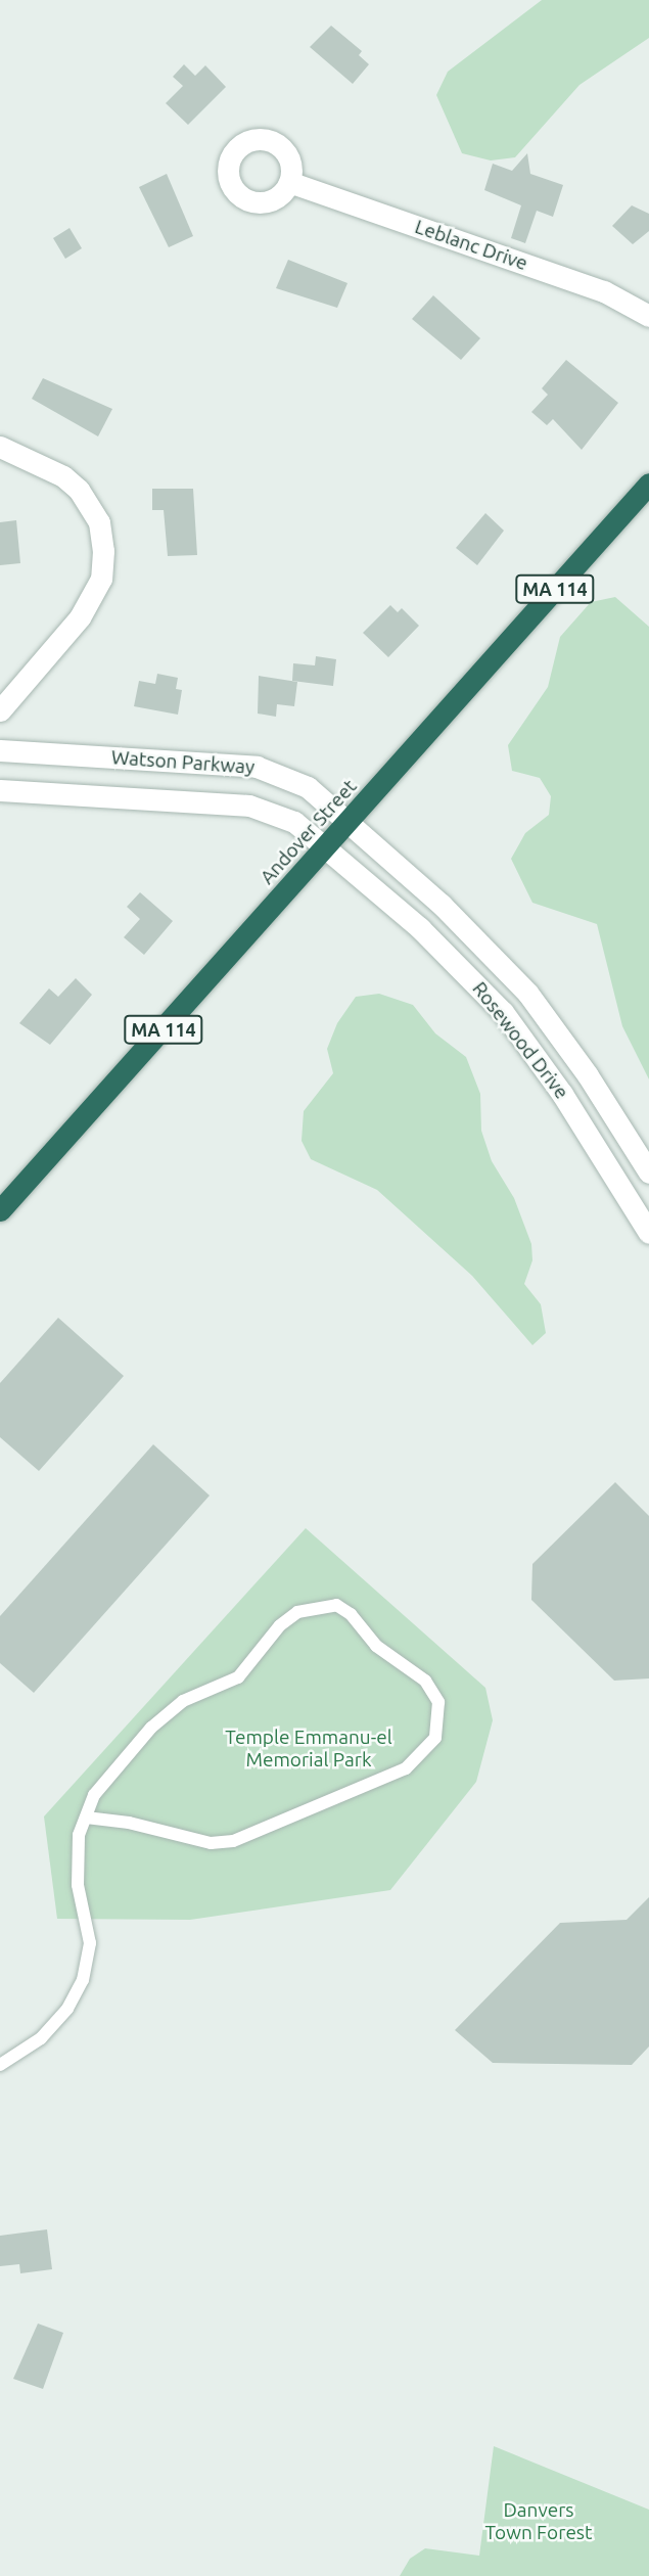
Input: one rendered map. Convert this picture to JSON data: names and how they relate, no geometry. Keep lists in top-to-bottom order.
{
  "streets": {
    "highway": ["MA 114", "Andover Street"],
    "street": ["Leblanc Drive", "Watson Parkway", "Rosewood Drive"]
  },
  "crossings": [
    ["Watson Parkway", "Andover Street"],
    ["Watson Parkway", "Rosewood Drive"],
    ["Andover Street", "Rosewood Drive"]
  ],
  "parks": ["Temple Emmanu-el Memorial Park", "Danvers Town Forest"]
}
